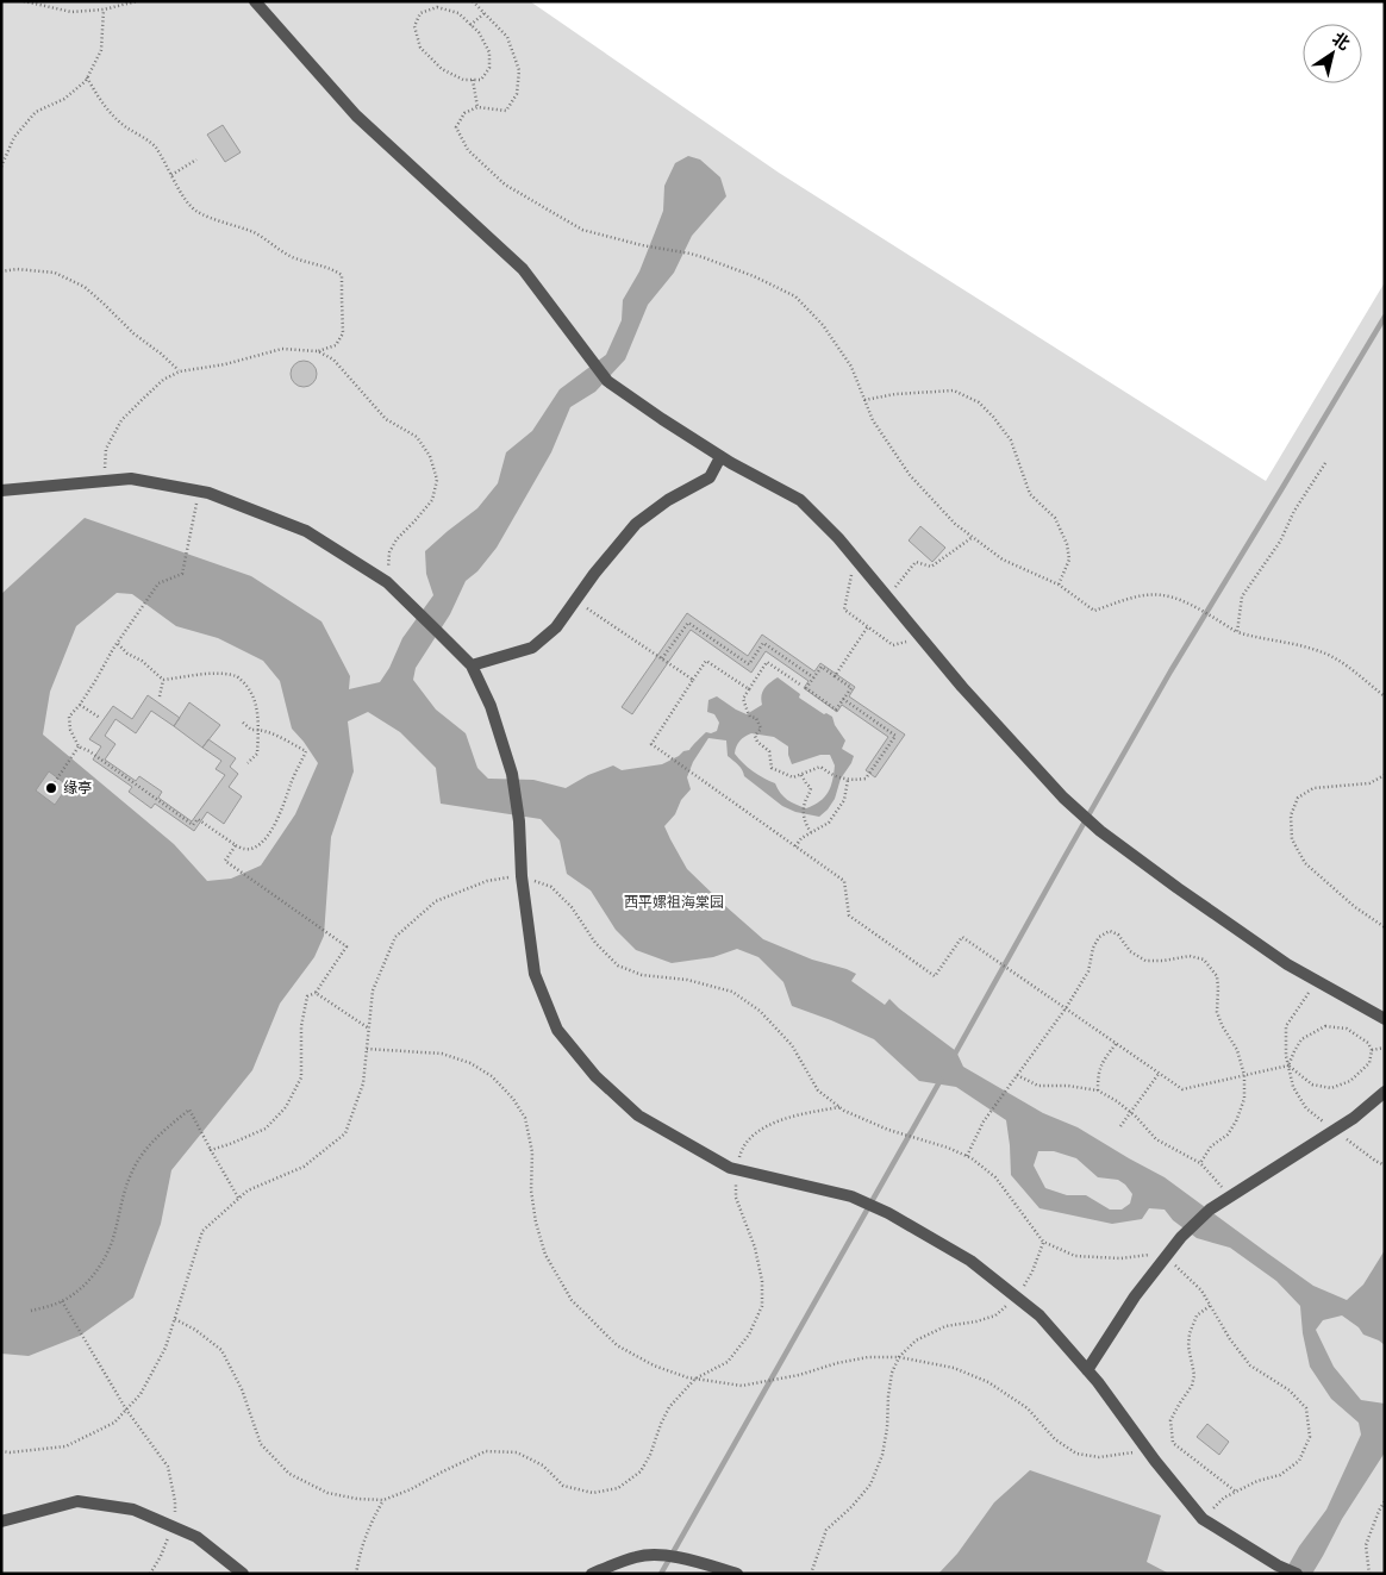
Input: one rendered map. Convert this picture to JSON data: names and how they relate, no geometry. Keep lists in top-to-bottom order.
{
  "parks": ["西平嫘祖海棠园"],
  "places": ["缘亭"],
  "north": "top right"
}
